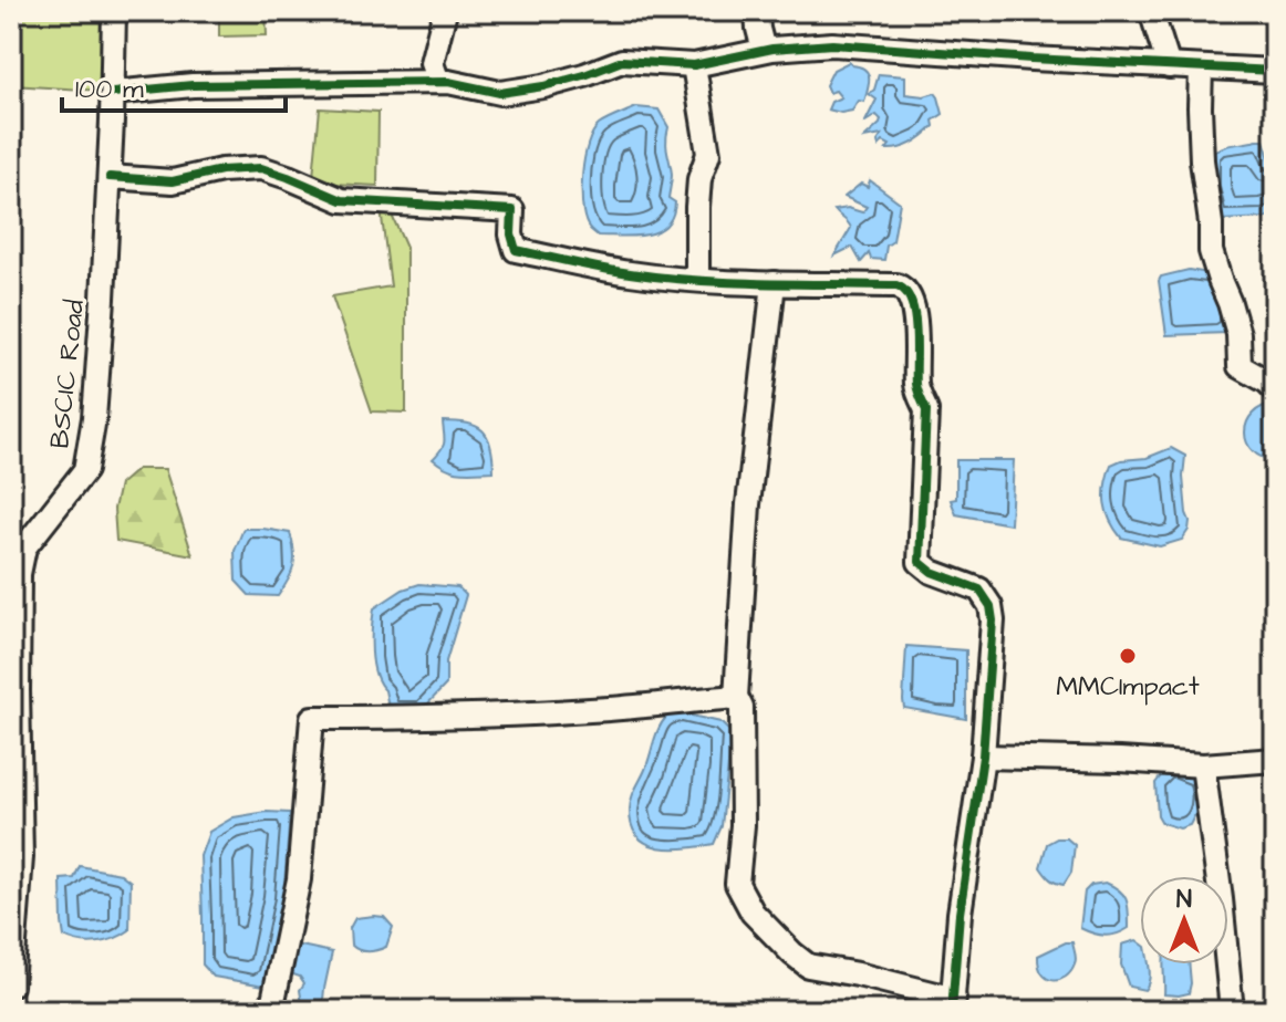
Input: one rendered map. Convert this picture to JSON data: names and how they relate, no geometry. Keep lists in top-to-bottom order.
{
  "streets": {
    "street": ["BSCIC Road"]
  },
  "places": ["MMCImpact"],
  "scale_bar": "100 m",
  "north": "top"
}
